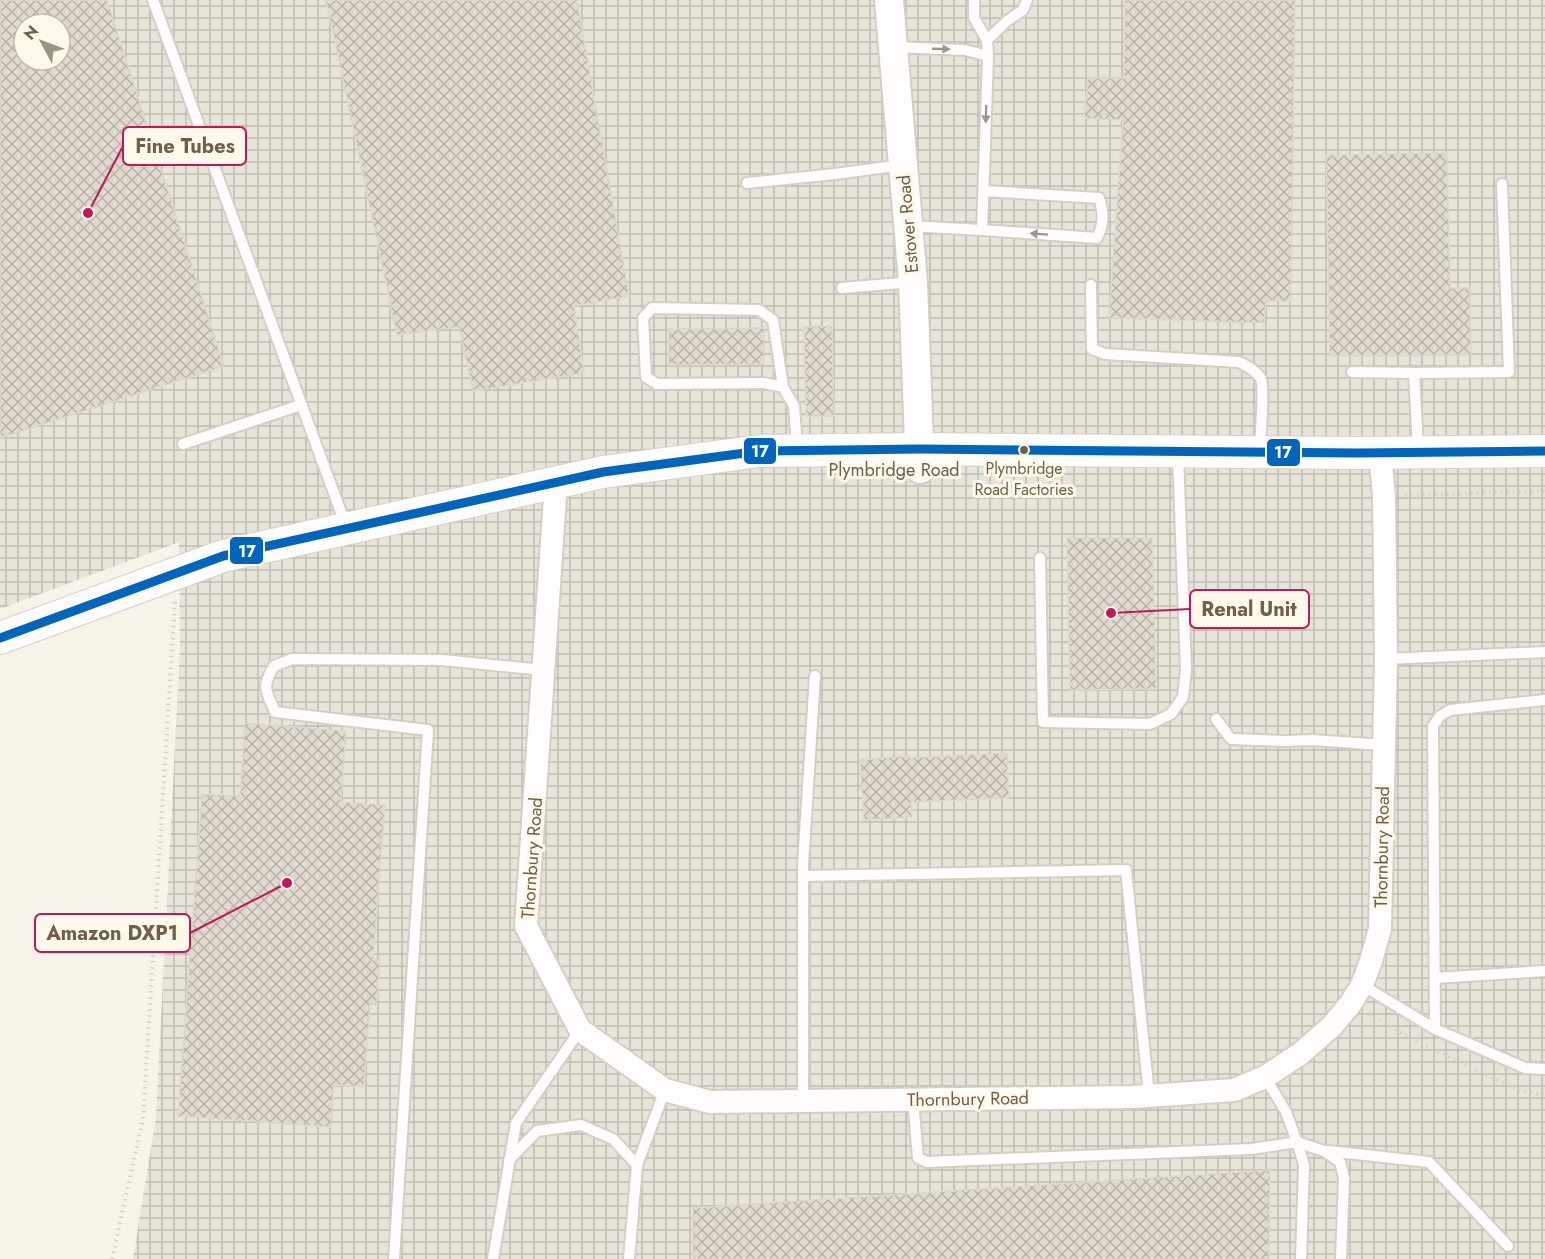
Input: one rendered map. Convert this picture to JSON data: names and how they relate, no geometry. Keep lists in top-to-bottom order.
{
  "streets": {
    "main road": ["Plymbridge Road"],
    "street": ["Estover Road", "Thornbury Road"]
  },
  "crossings": [
    ["Estover Road", "Plymbridge Road"],
    ["Plymbridge Road", "Thornbury Road"]
  ],
  "places": [
    "Fine Tubes",
    "Plymbridge Road Factories",
    "Renal Unit",
    "Amazon DXP1"
  ],
  "lines": ["transit line 17"],
  "north": "top left"
}
